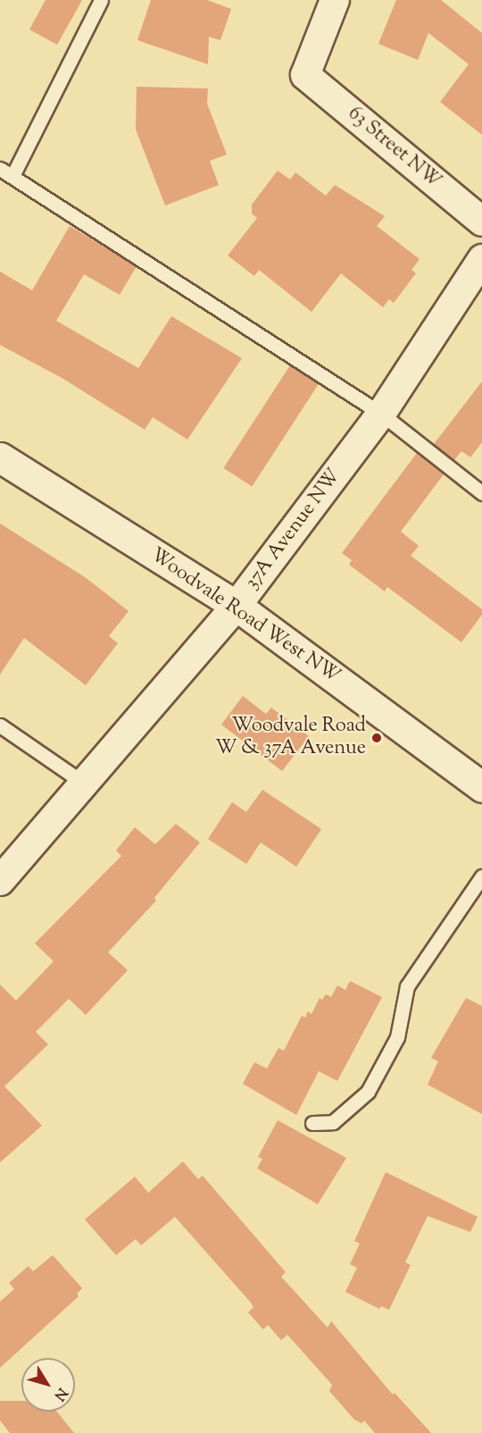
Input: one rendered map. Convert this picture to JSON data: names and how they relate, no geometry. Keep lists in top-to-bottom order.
{
  "streets": {
    "street": ["63 Street NW", "37A Avenue NW", "Woodvale Road West NW"]
  },
  "crossings": [
    ["37A Avenue NW", "Woodvale Road West NW"]
  ],
  "places": ["Woodvale Road W & 37A Avenue"],
  "north": "bottom right"
}
